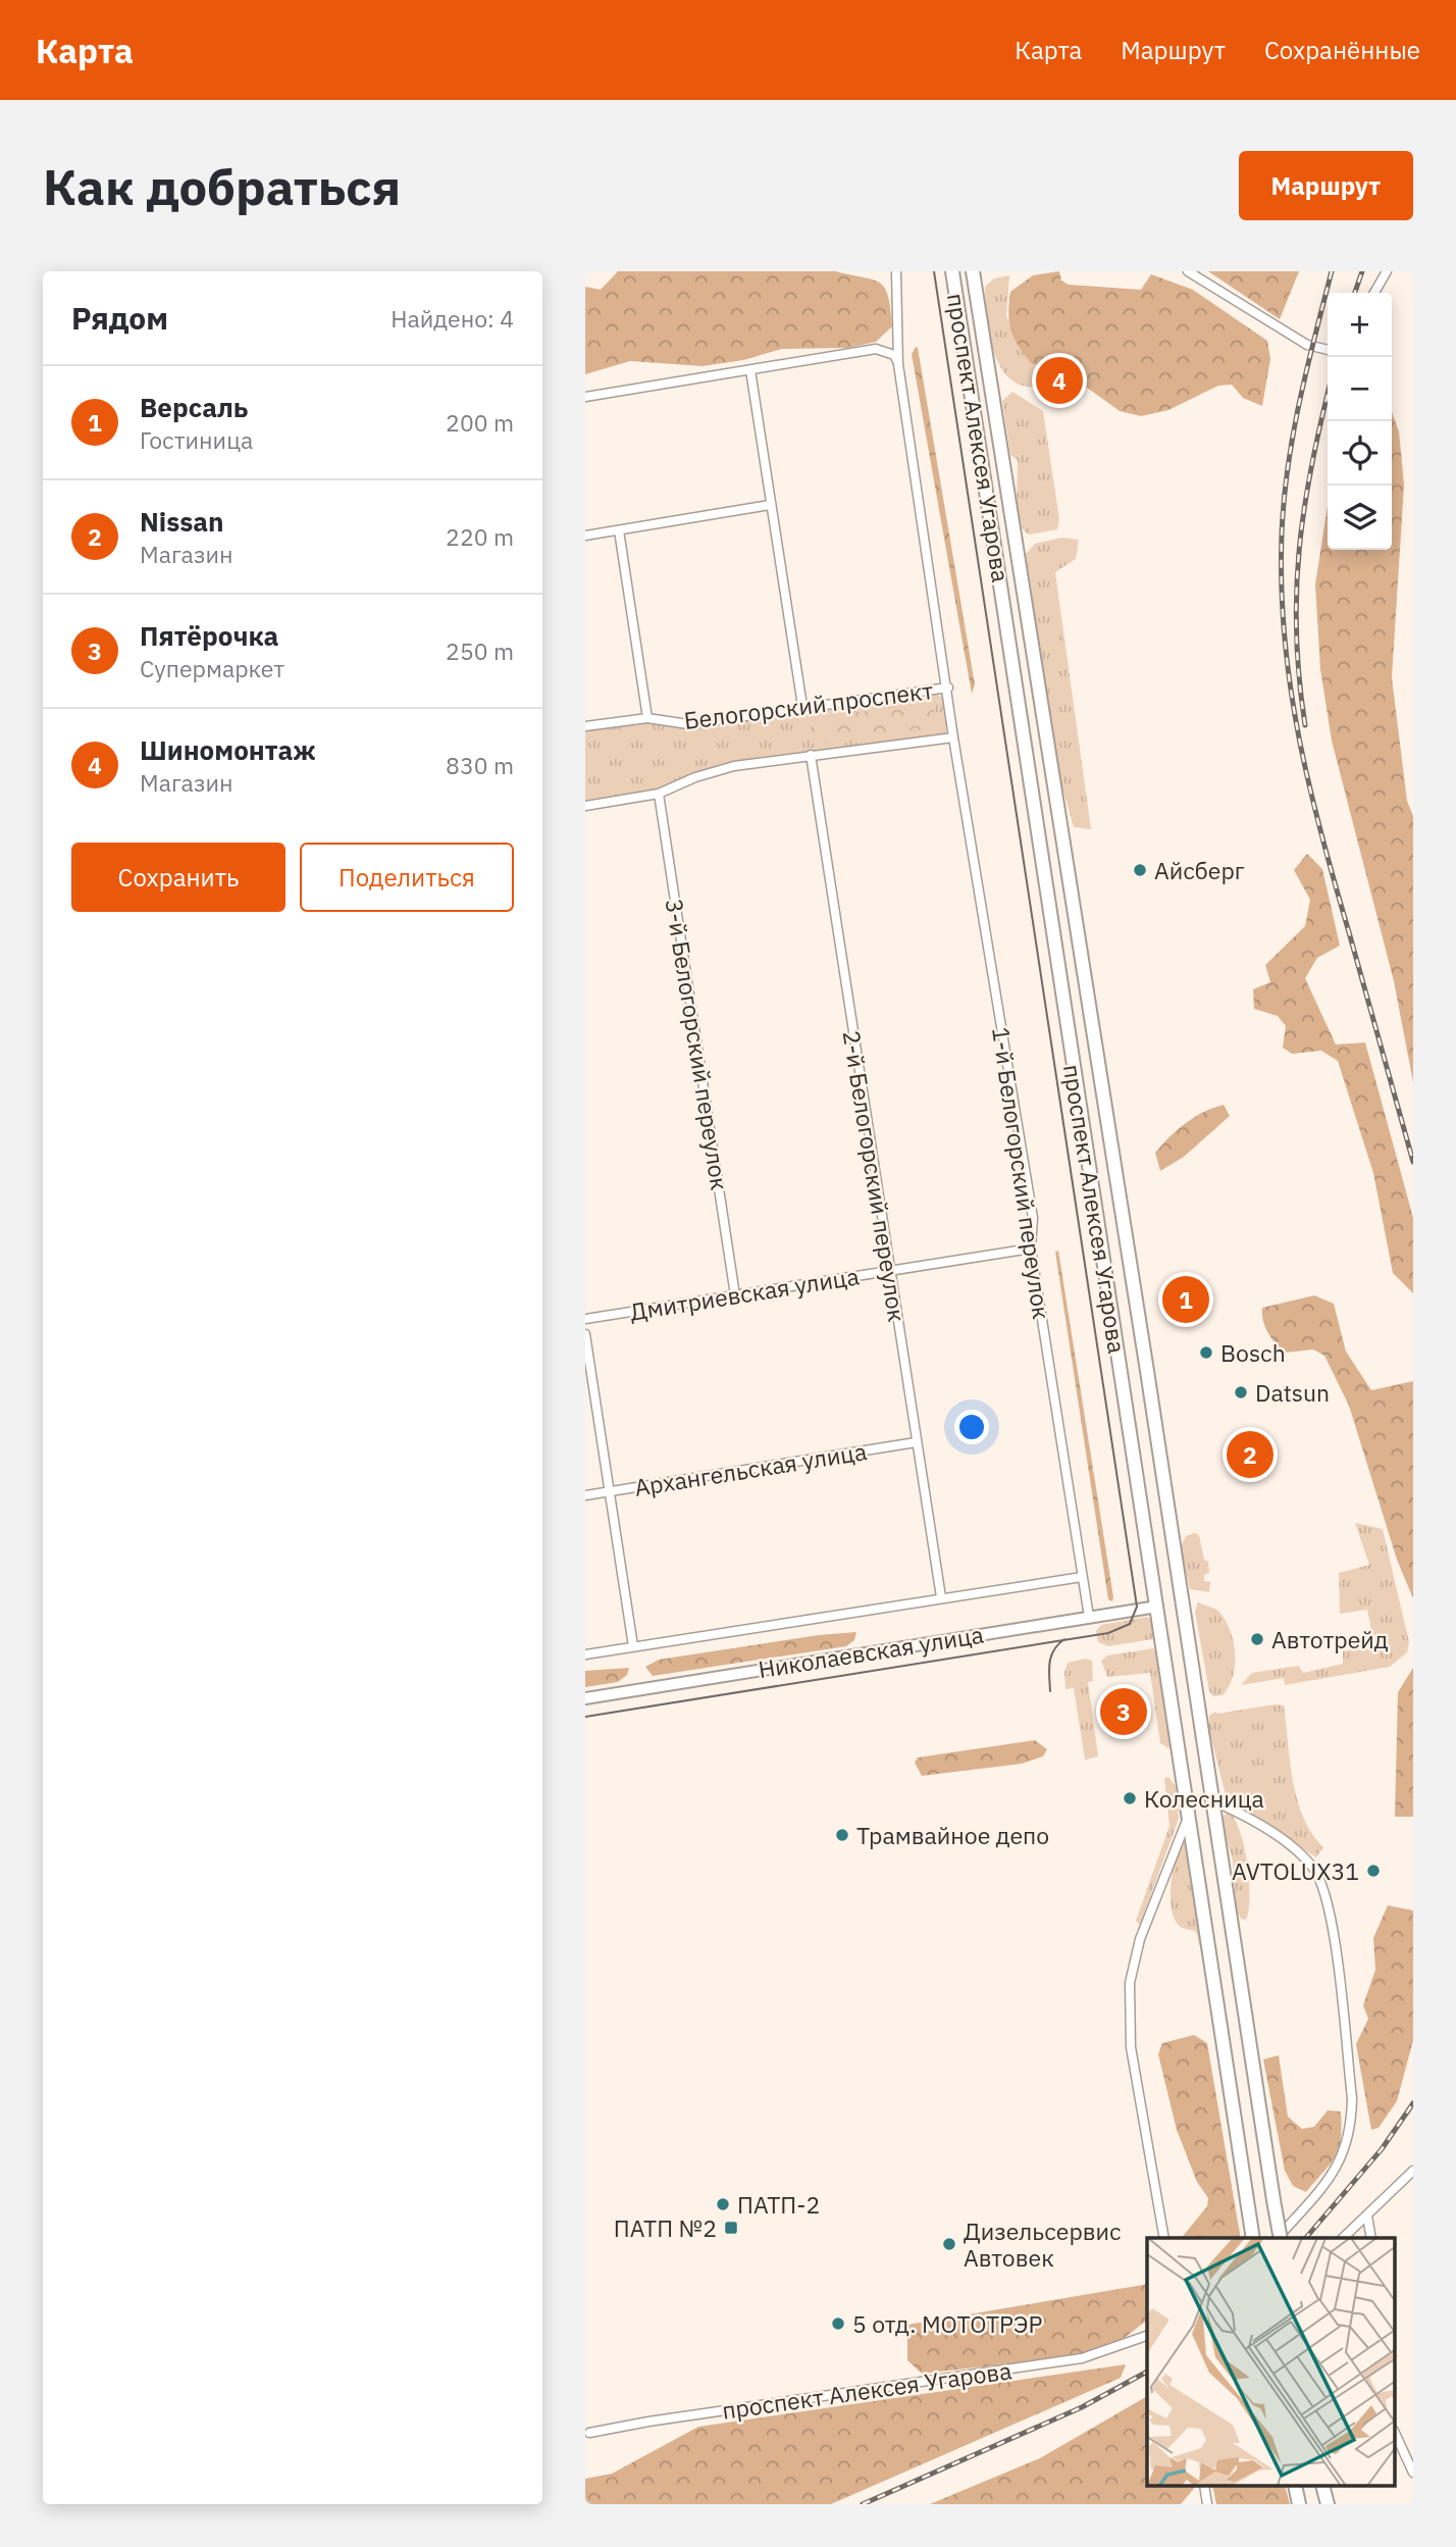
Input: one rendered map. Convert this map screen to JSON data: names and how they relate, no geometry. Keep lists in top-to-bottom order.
{
  "streets": {
    "main road": ["проспект Алексея Угарова", "Николаевская улица"],
    "street": [
      "Белогорский проспект",
      "3-й Белогорский переулок",
      "1-й Белогорский переулок",
      "2-й Белогорский переулок",
      "Дмитриевская улица",
      "Архангельская улица"
    ]
  },
  "crossings": [
    ["проспект Алексея Угарова", "Николаевская улица"],
    ["Белогорский проспект", "1-й Белогорский переулок"],
    ["3-й Белогорский переулок", "Дмитриевская улица"],
    ["1-й Белогорский переулок", "Дмитриевская улица"],
    ["1-й Белогорский переулок", "Николаевская улица"],
    ["2-й Белогорский переулок", "Дмитриевская улица"],
    ["2-й Белогорский переулок", "Архангельская улица"],
    ["2-й Белогорский переулок", "Николаевская улица"]
  ],
  "places": {
    "other": [
      "Айсберг",
      "Bosch",
      "Datsun",
      "Автотрейд",
      "Колесница",
      "Трамвайное депо",
      "AVTOLUX31",
      "ПАТП-2",
      "Дизельсервис Автовек",
      "5 отд. МОТОТРЭР"
    ],
    "transit": ["ПАТП №2"]
  },
  "page": {
    "header": "Карта",
    "nav": ["Карта", "Маршрут", "Сохранённые"],
    "buttons": [
      "Маршрут",
      ["Сохранить", "Поделиться"]
    ],
    "title": "Как добраться",
    "heading": ["Рядом", "Найдено: 4"],
    "map_buttons": ["+", "−"],
    "pins": [
      "4",
      "1",
      "2",
      "3"
    ],
    "list": [
      {
        "mark": "1",
        "name": "Версаль",
        "note": "Гостиница",
        "value": "200 m"
      },
      {
        "mark": "2",
        "name": "Nissan",
        "note": "Магазин",
        "value": "220 m"
      },
      {
        "mark": "3",
        "name": "Пятёрочка",
        "note": "Супермаркет",
        "value": "250 m"
      },
      {
        "mark": "4",
        "name": "Шиномонтаж",
        "note": "Магазин",
        "value": "830 m"
      }
    ]
  }
}
